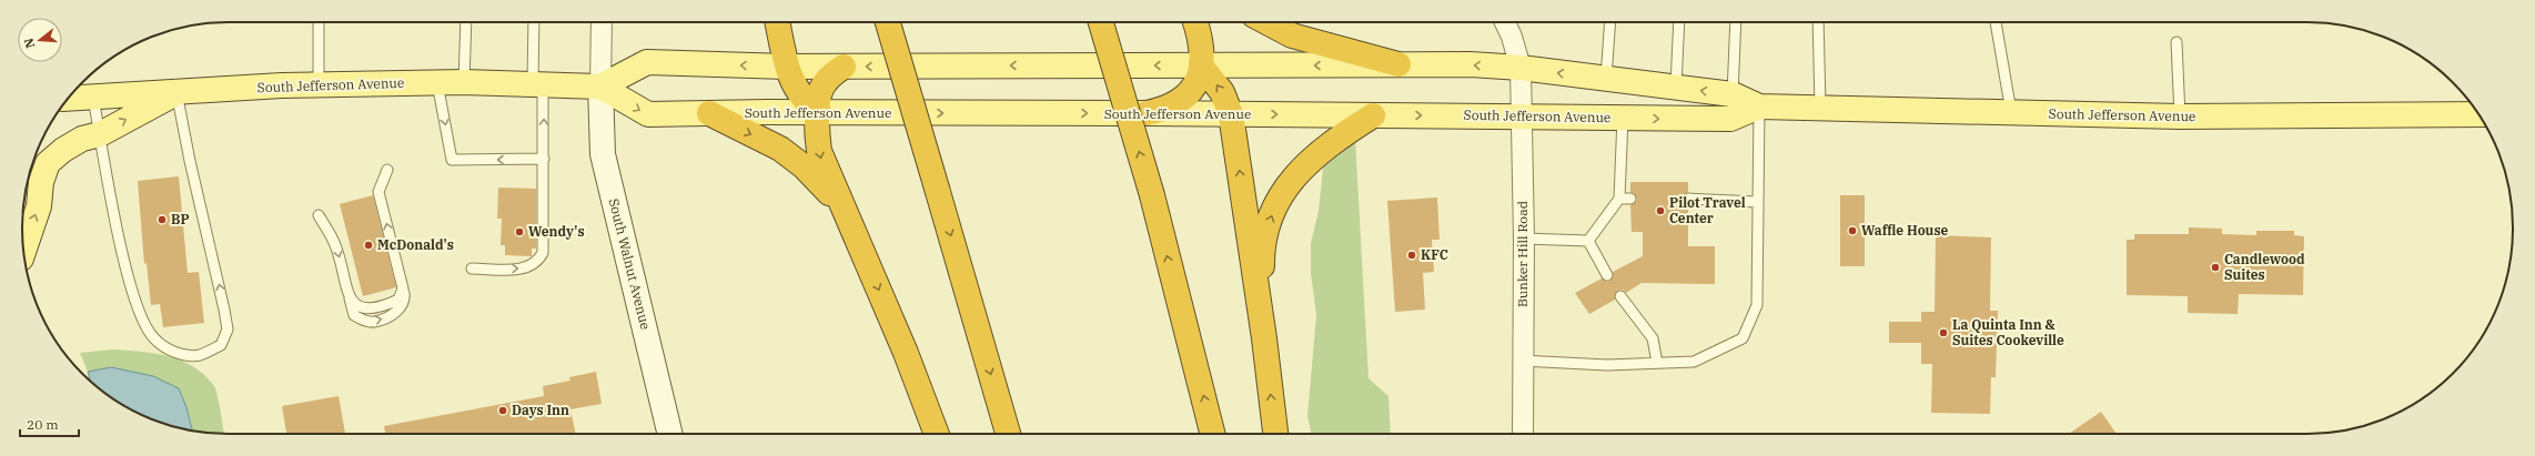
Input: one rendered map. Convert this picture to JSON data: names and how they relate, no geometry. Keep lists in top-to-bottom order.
{
  "streets": {
    "main road": ["South Jefferson Avenue"],
    "street": ["Bunker Hill Road", "South Walnut Avenue"]
  },
  "crossings": [
    ["South Jefferson Avenue", "Bunker Hill Road"],
    ["South Jefferson Avenue", "South Walnut Avenue"]
  ],
  "places": [
    "Pilot Travel Center",
    "BP",
    "Waffle House",
    "Wendy's",
    "McDonald's",
    "KFC",
    "Candlewood Suites",
    "La Quinta Inn & Suites Cookeville",
    "Days Inn"
  ],
  "scale_bar": "20 m",
  "north": "left"
}
